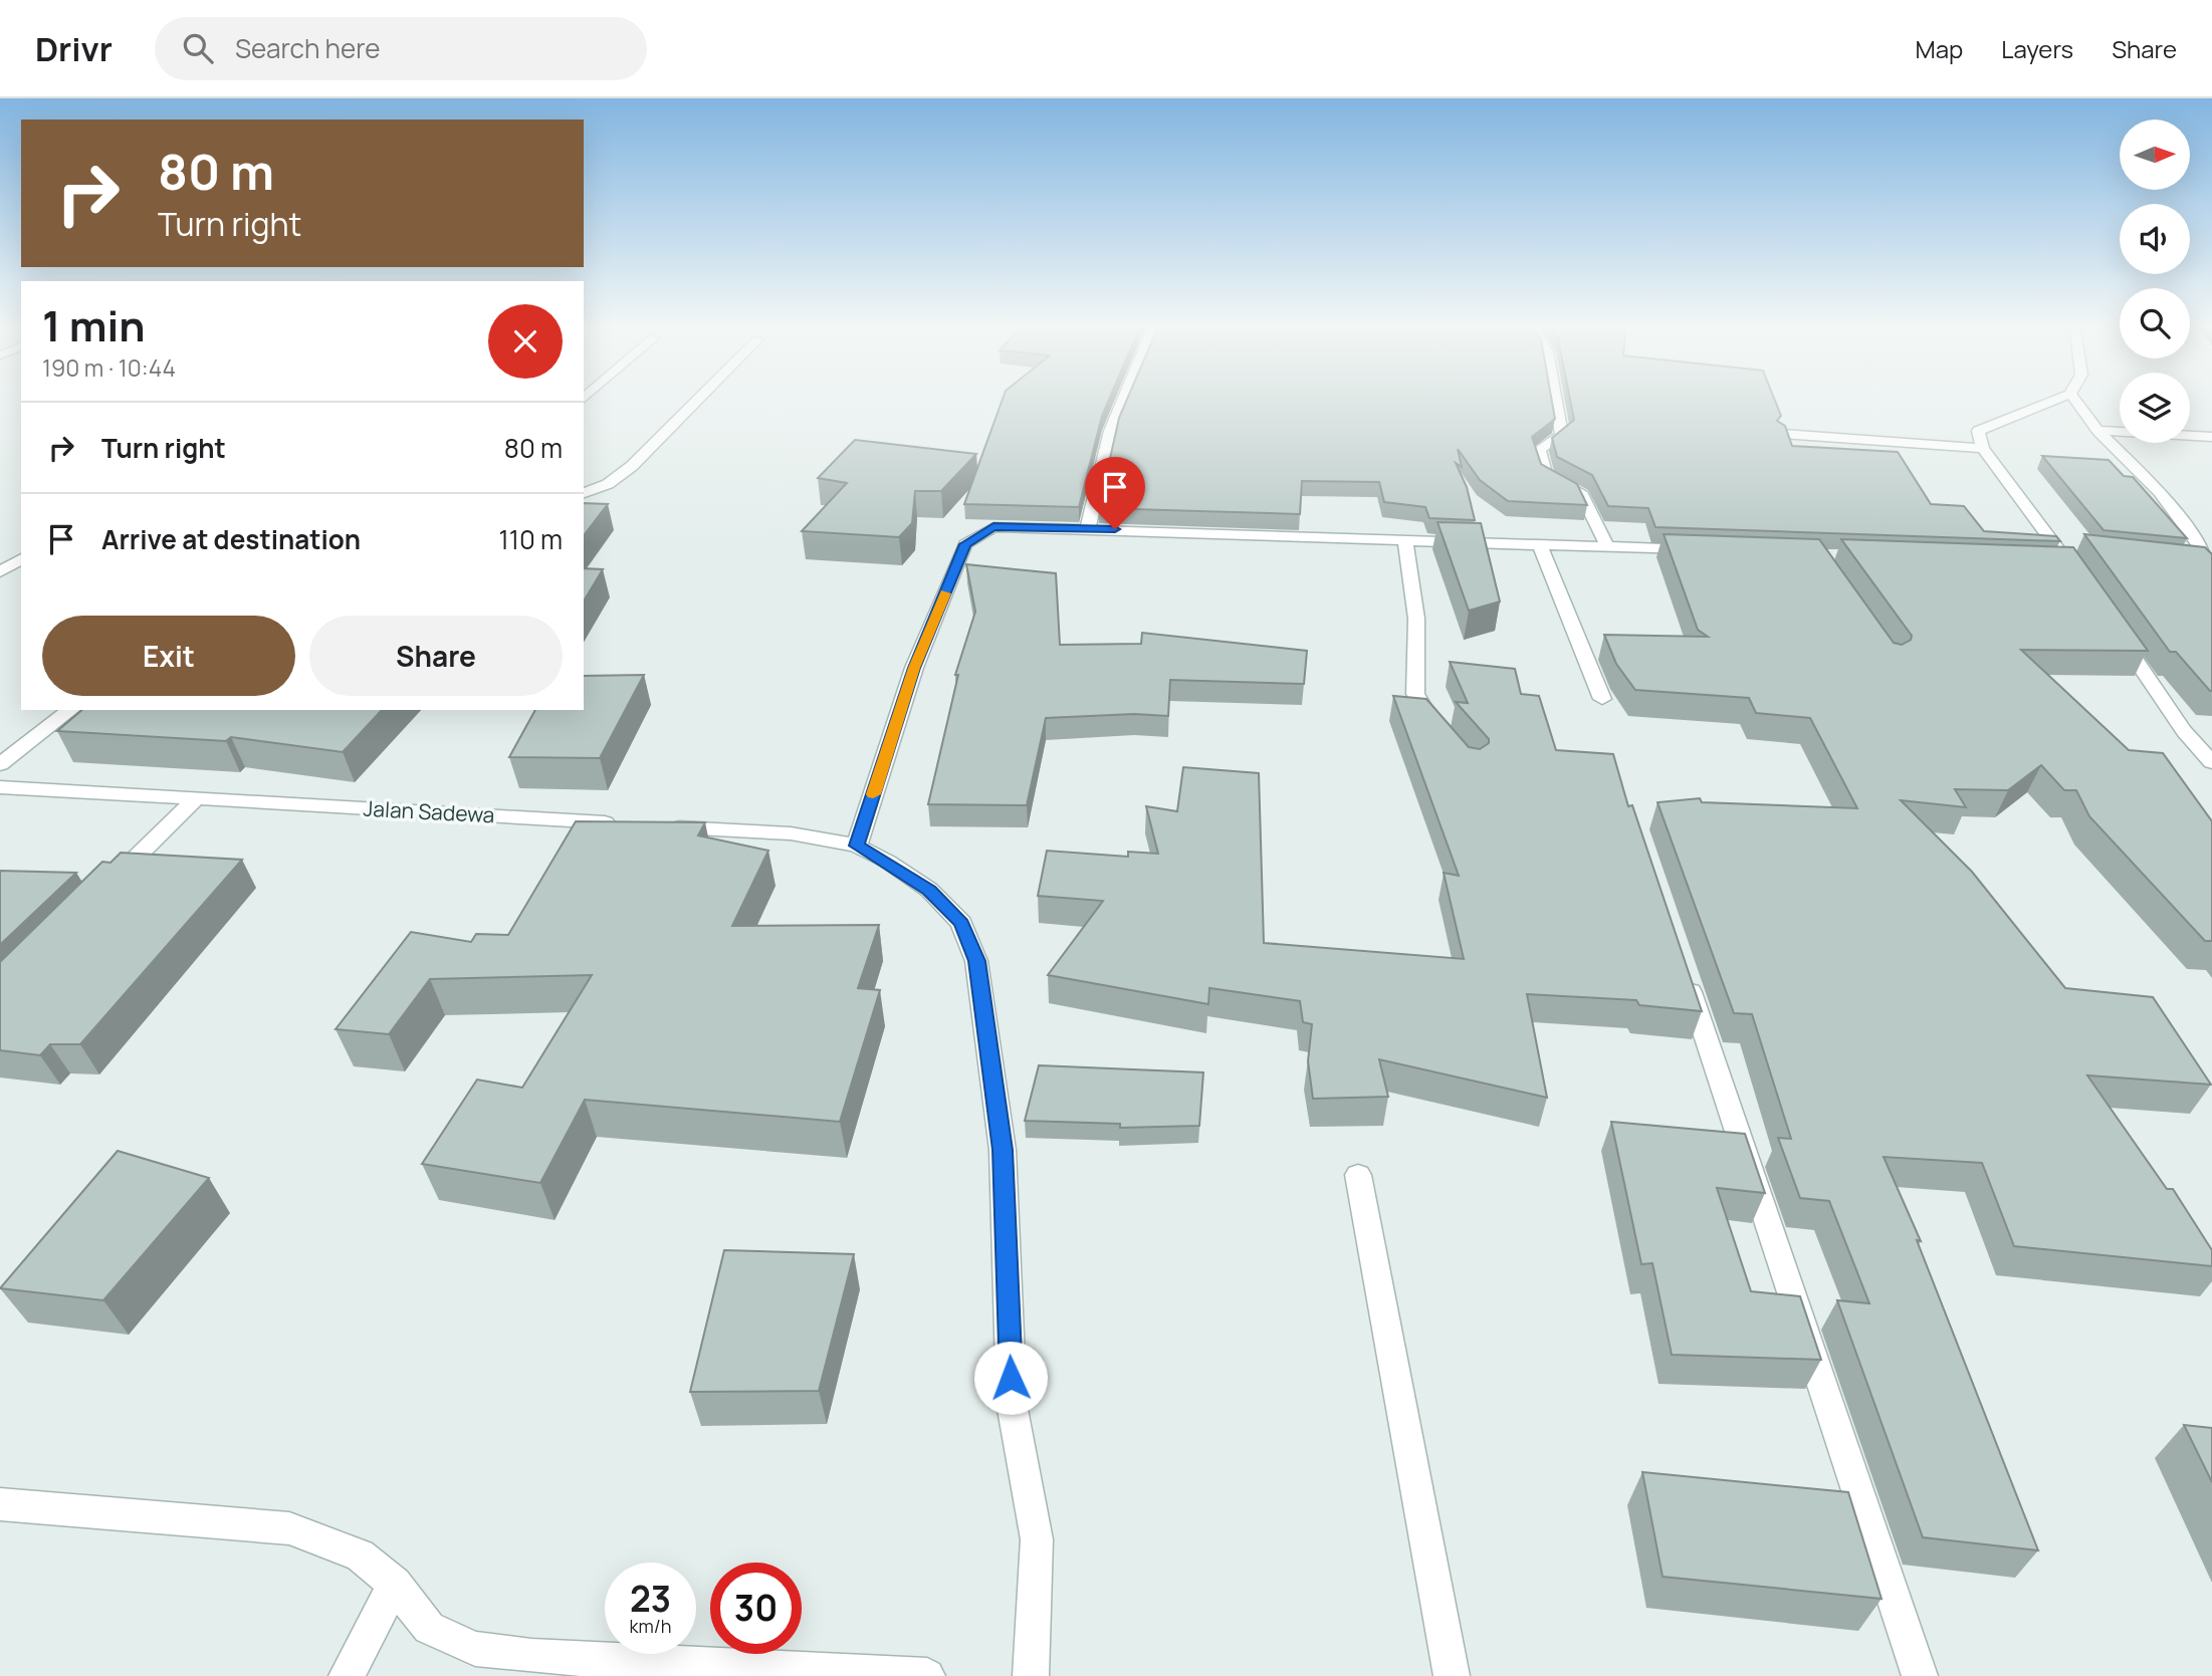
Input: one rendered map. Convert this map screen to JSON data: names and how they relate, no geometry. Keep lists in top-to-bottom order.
{
  "streets": {
    "street": ["Jalan Sadewa"]
  },
  "north": "right",
  "page": {
    "header": "Drivr",
    "search": "Search here",
    "nav": ["Map", "Layers", "Share"],
    "turn": ["80 m", "Turn right"],
    "heading": ["1 min", "190 m · 10:44"],
    "list": [
      {
        "name": "Turn right",
        "value": "80 m"
      },
      {
        "name": "Arrive at destination",
        "value": "110 m"
      }
    ],
    "buttons": ["Exit", "Share"],
    "speed": "23 km/h",
    "limit": "30"
  }
}
